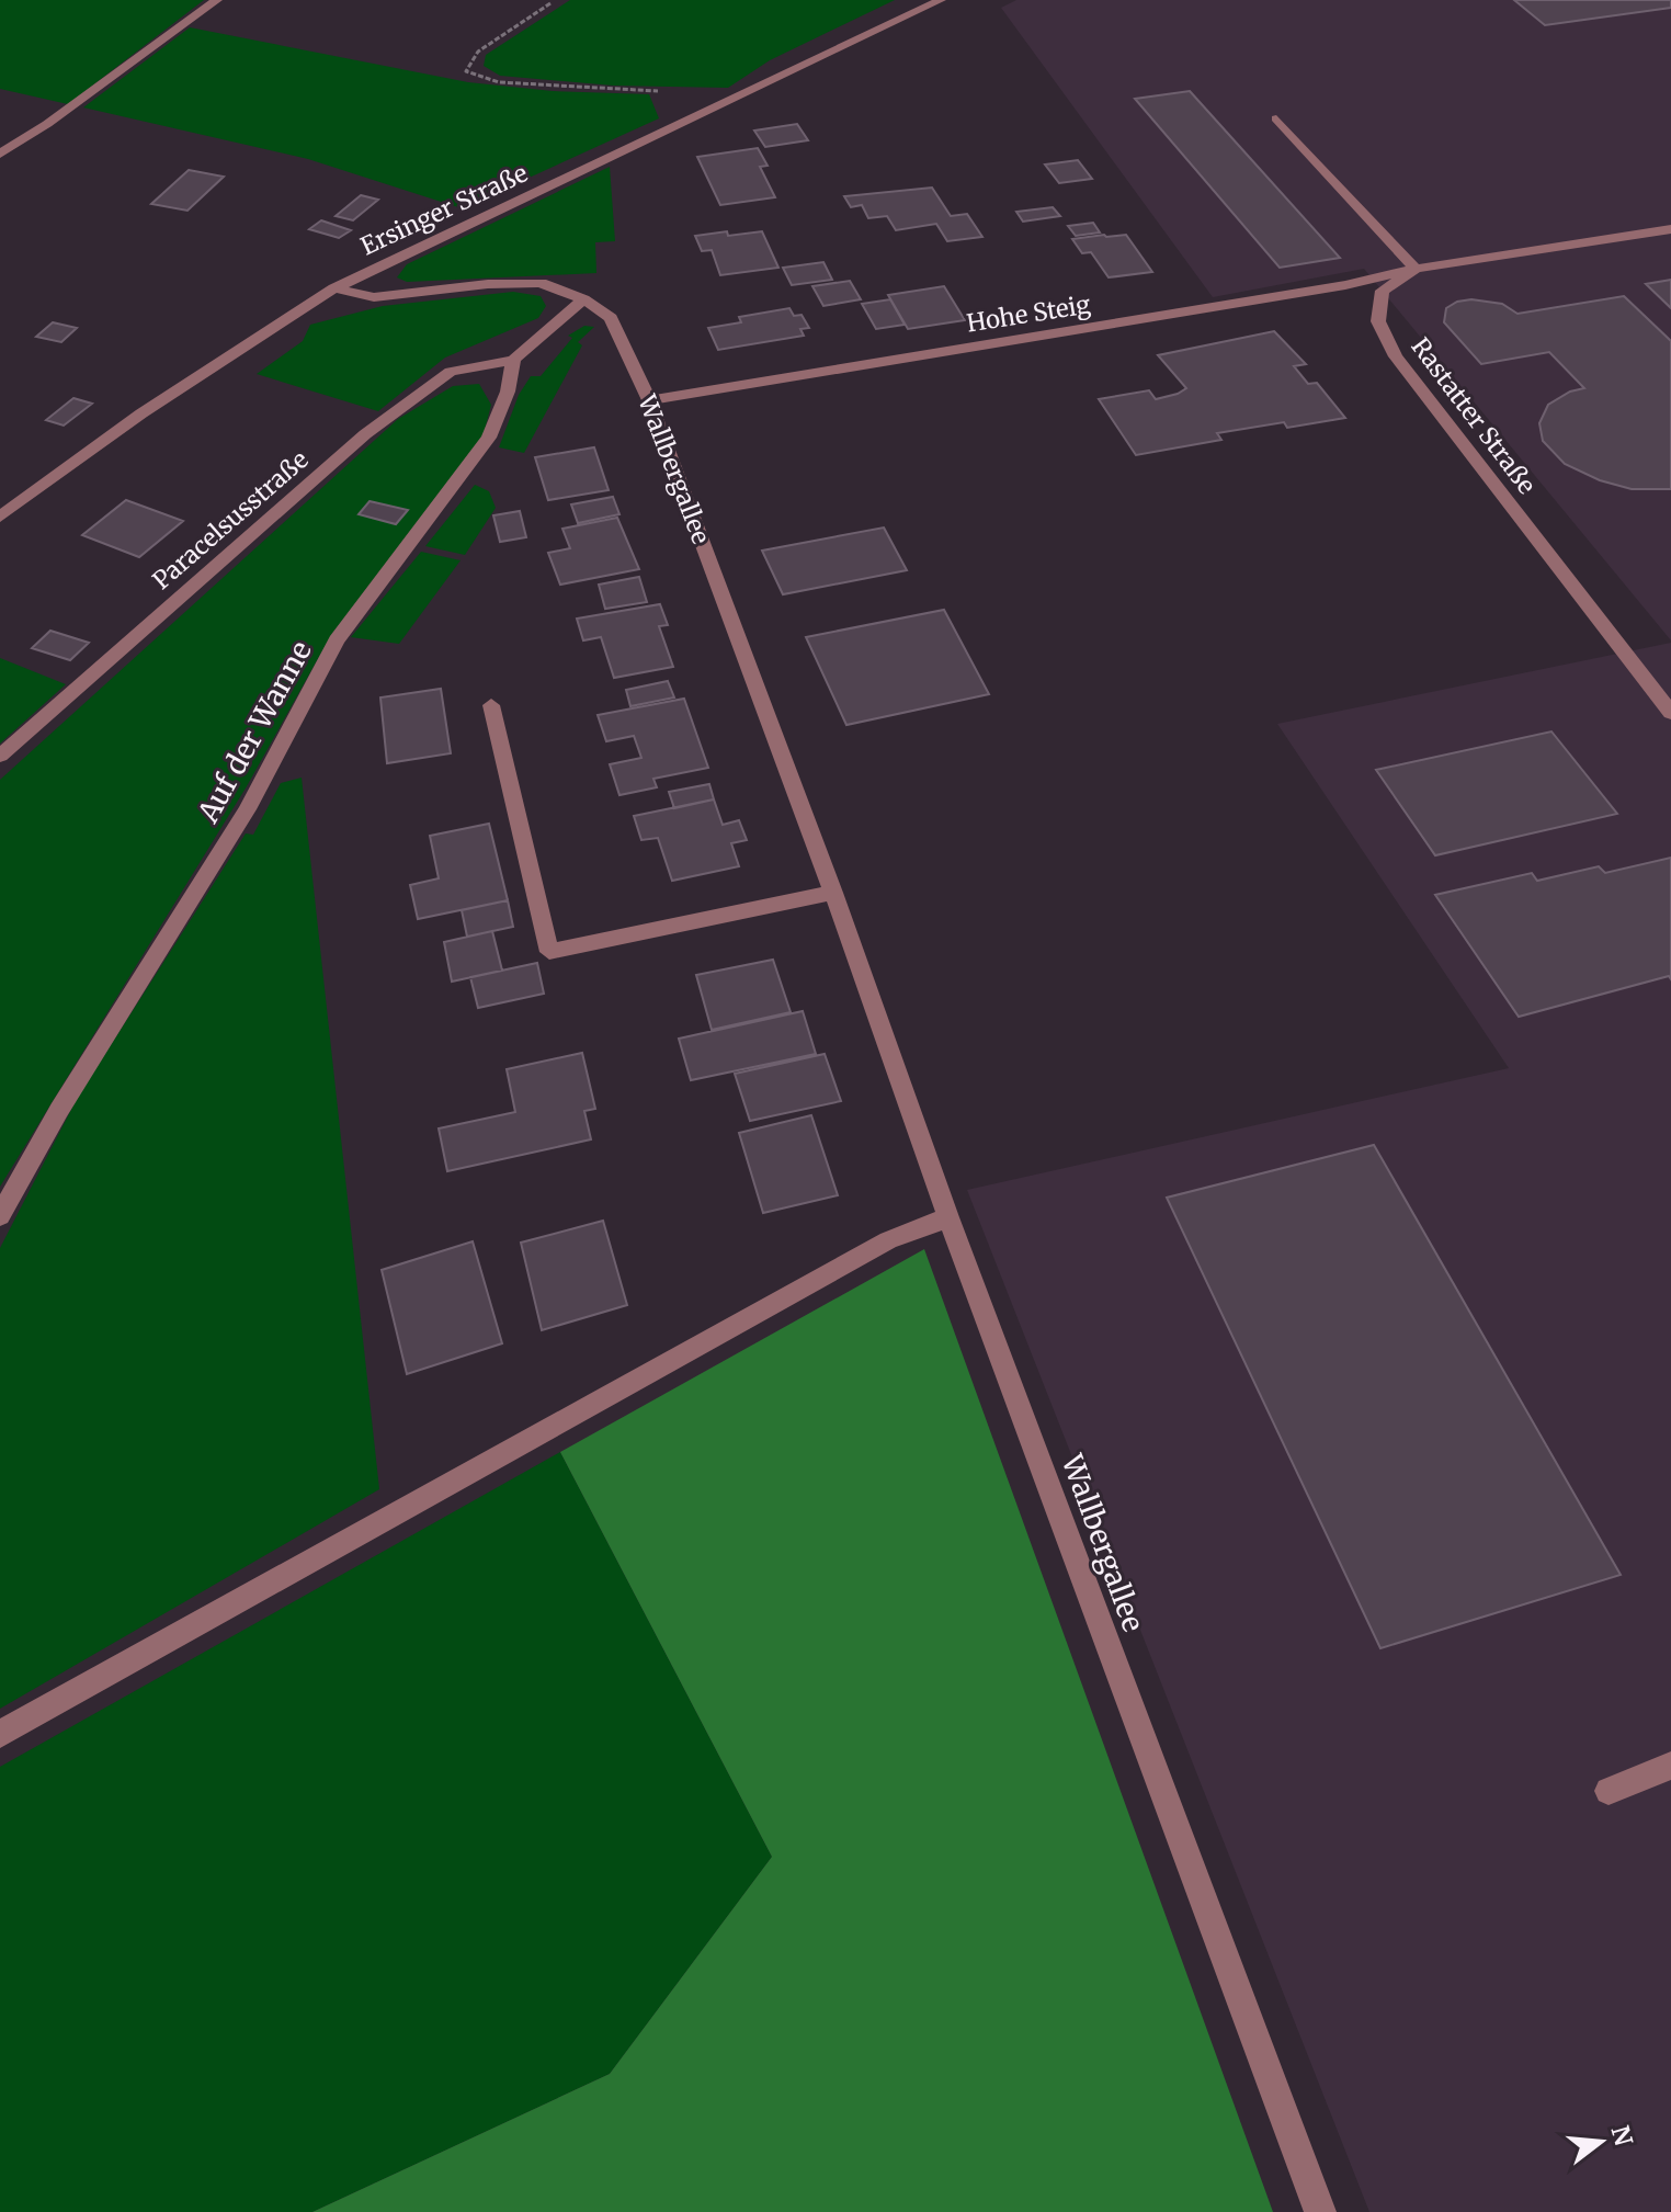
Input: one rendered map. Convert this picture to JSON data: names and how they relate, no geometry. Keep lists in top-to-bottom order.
{
  "streets": {
    "street": [
      "Ersinger Straße",
      "Hohe Steig",
      "Rastatter Straße",
      "Wallbergallee",
      "Paracelsusstraße",
      "Auf der Wanne"
    ]
  },
  "crossings": [
    ["Ersinger Straße", "Wallbergallee"],
    ["Hohe Steig", "Rastatter Straße"],
    ["Hohe Steig", "Wallbergallee"],
    ["Paracelsusstraße", "Auf der Wanne"]
  ],
  "north": "right"
}
